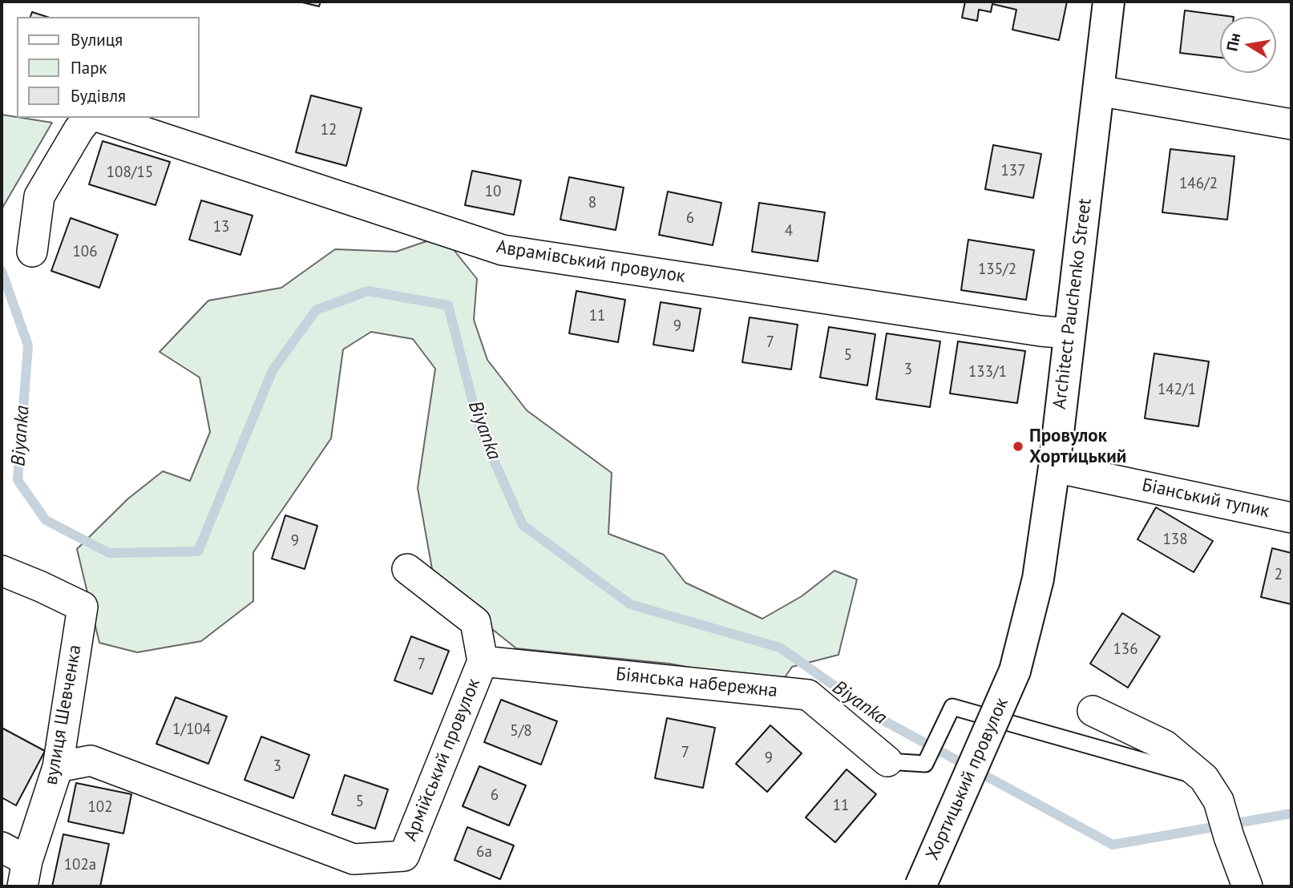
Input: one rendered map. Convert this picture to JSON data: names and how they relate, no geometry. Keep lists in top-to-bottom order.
{
  "streets": {
    "street": [
      "Аврамівський провулок",
      "Architect Pauchenko Street",
      "Біанський тупик",
      "Біянська набережна",
      "вулиця Шевченка",
      "Армійський провулок",
      "Хортицький провулок"
    ]
  },
  "crossings": [
    ["Аврамівський провулок", "Architect Pauchenko Street"],
    ["Architect Pauchenko Street", "Біанський тупик"],
    ["Architect Pauchenko Street", "Хортицький провулок"],
    ["Біянська набережна", "Армійський провулок"],
    ["вулиця Шевченка", "Армійський провулок"]
  ],
  "water": ["Biyanka"],
  "places": ["Провулок Хортицький"],
  "house_numbers": [
    "12",
    "137",
    "108/15",
    "146/2",
    "10",
    "8",
    "6",
    "13",
    "4",
    "106",
    "135/2",
    "11",
    "9",
    "7",
    "5",
    "3",
    "133/1",
    "142/1",
    "138",
    "9",
    "2",
    "136",
    "7",
    "1/104",
    "5/8",
    "7",
    "9",
    "3",
    "6",
    "5",
    "11",
    "102",
    "6а",
    "102а"
  ],
  "legend": ["Вулиця", "Парк", "Будівля"],
  "north": "left"
}
